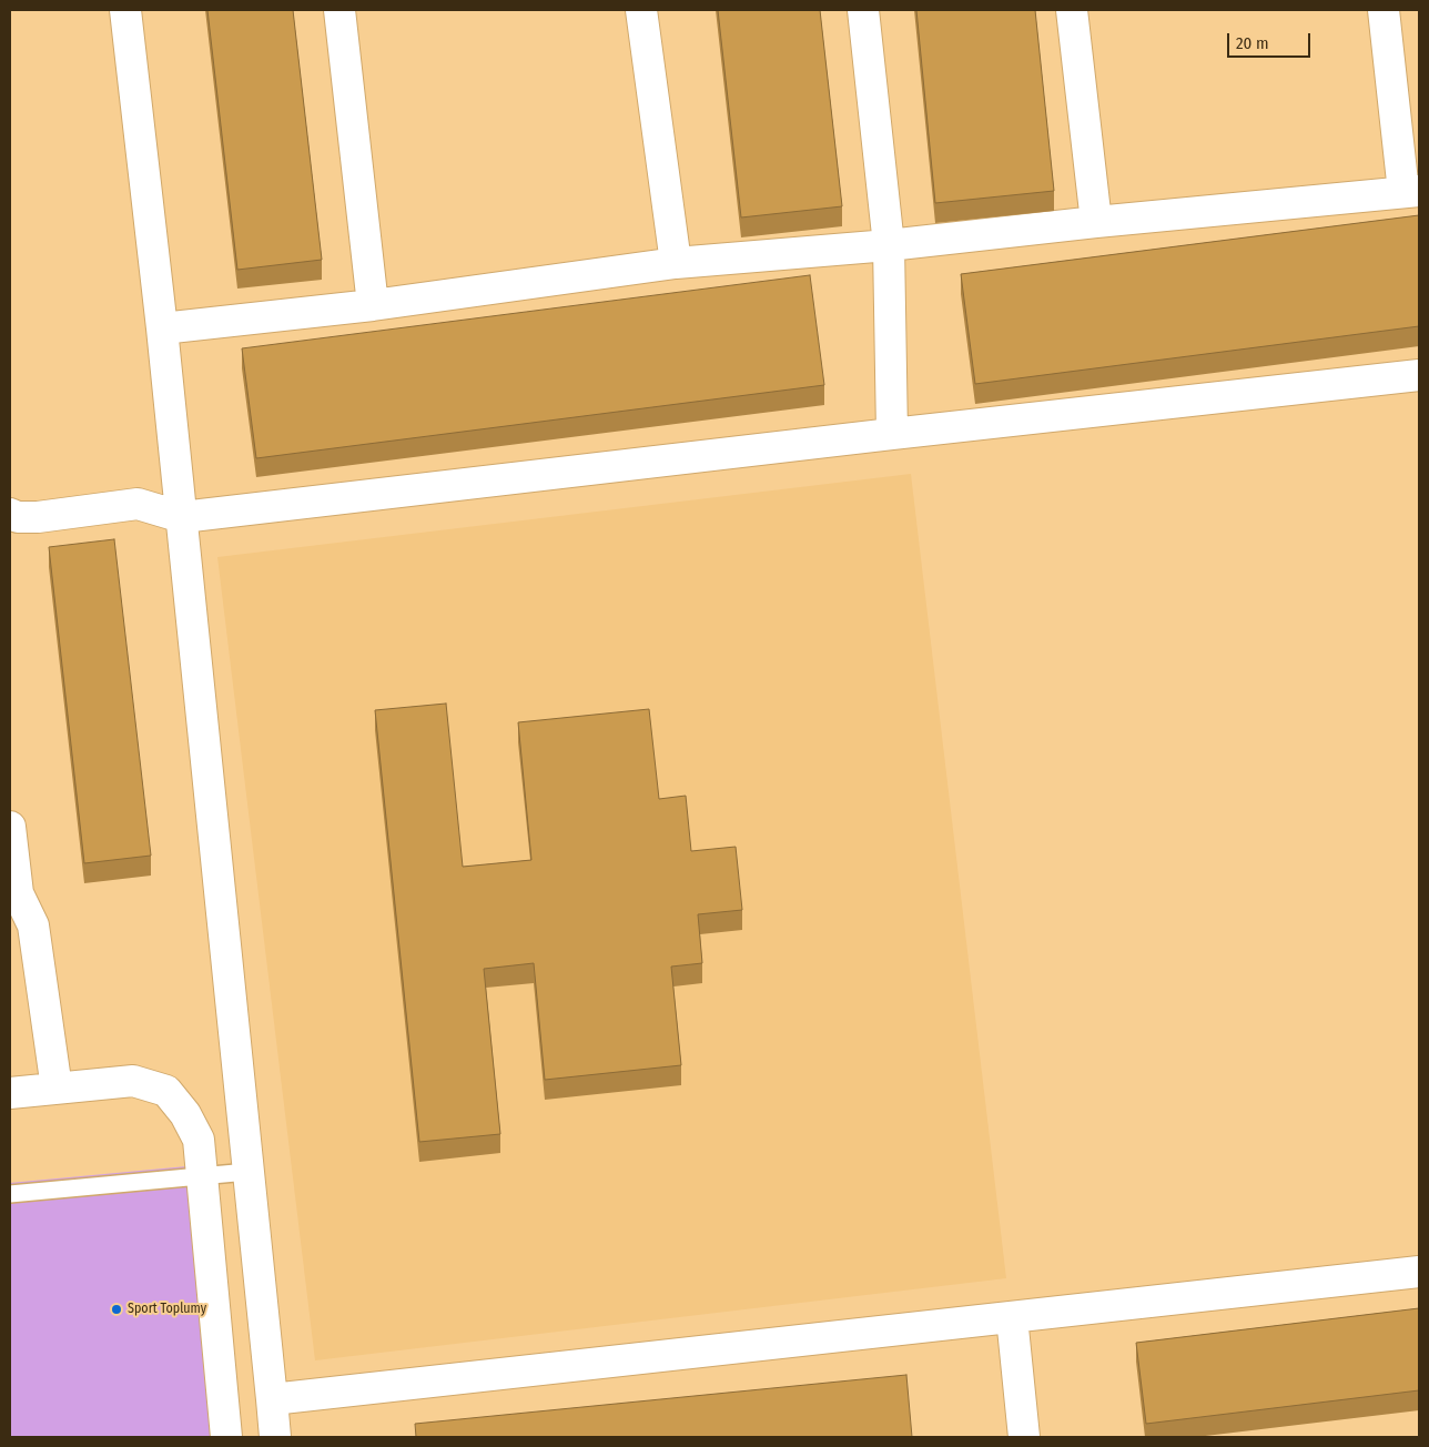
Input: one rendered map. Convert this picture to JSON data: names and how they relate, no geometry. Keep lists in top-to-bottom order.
{
  "places": ["Sport Toplumy"],
  "scale_bar": "20 m"
}
